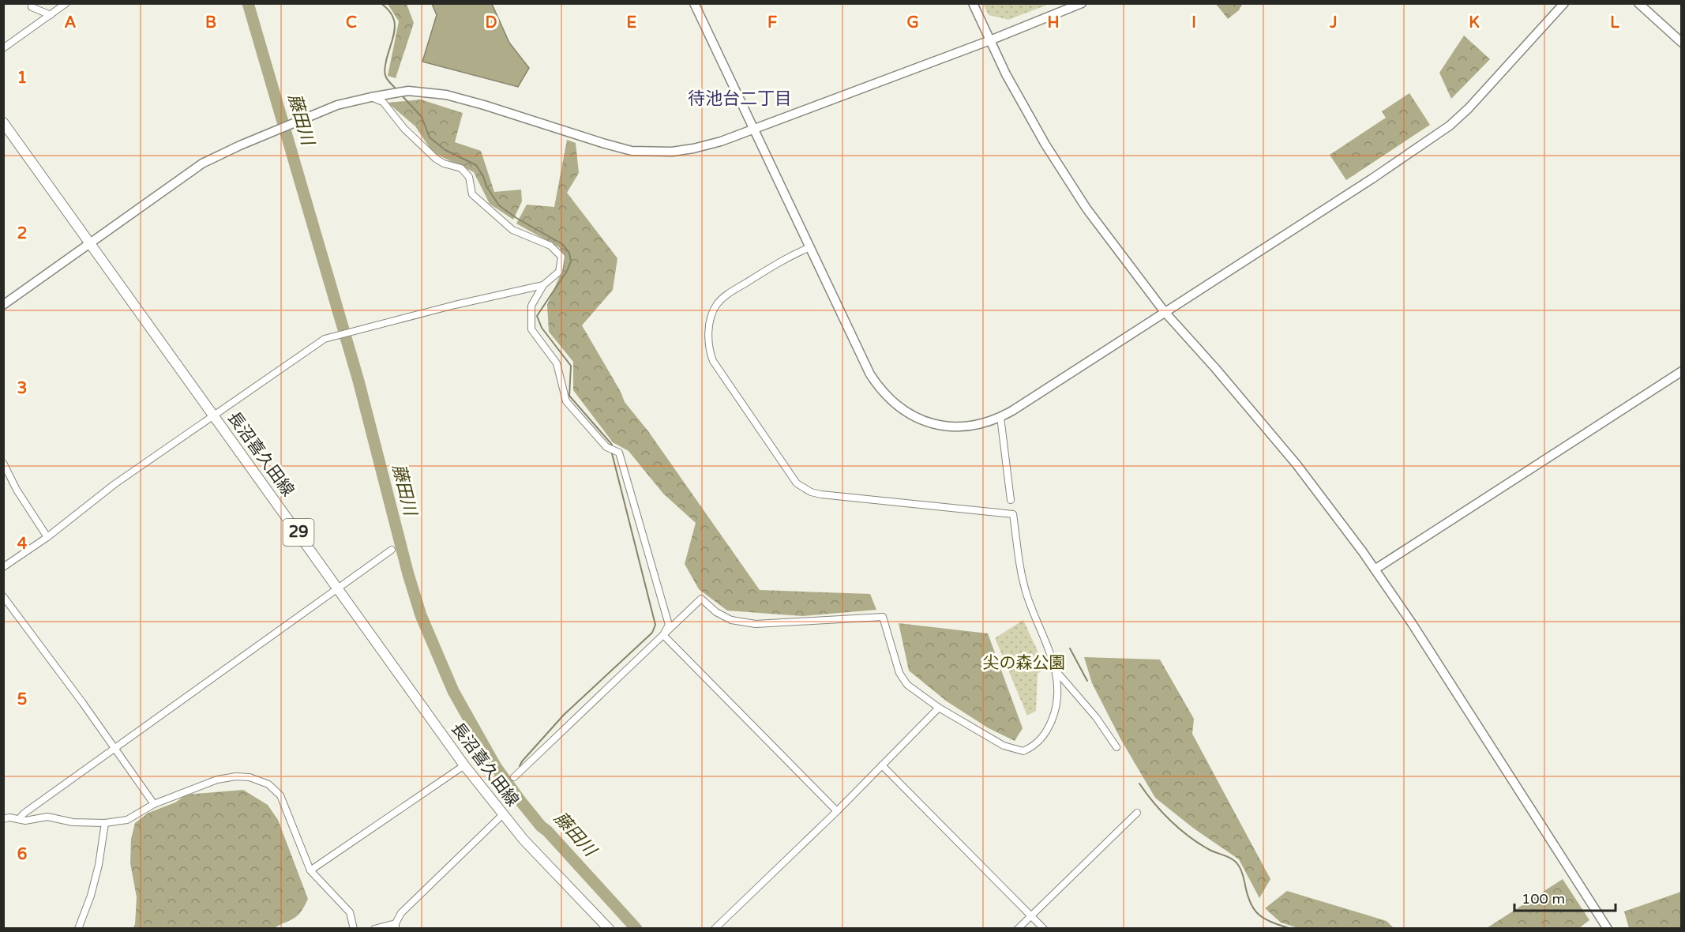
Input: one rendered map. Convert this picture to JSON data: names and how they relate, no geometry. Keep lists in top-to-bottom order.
{
  "streets": {
    "main road": ["長沼喜久田線", "29"]
  },
  "districts": ["待池台二丁目"],
  "water": ["藤田川"],
  "parks": ["尖の森公園"],
  "scale_bar": "100 m",
  "grid": {
    "columns": [
      "A",
      "B",
      "C",
      "D",
      "E",
      "F",
      "G",
      "H",
      "I",
      "J",
      "K",
      "L"
    ],
    "rows": [
      "1",
      "2",
      "3",
      "4",
      "5",
      "6"
    ]
  }
}
